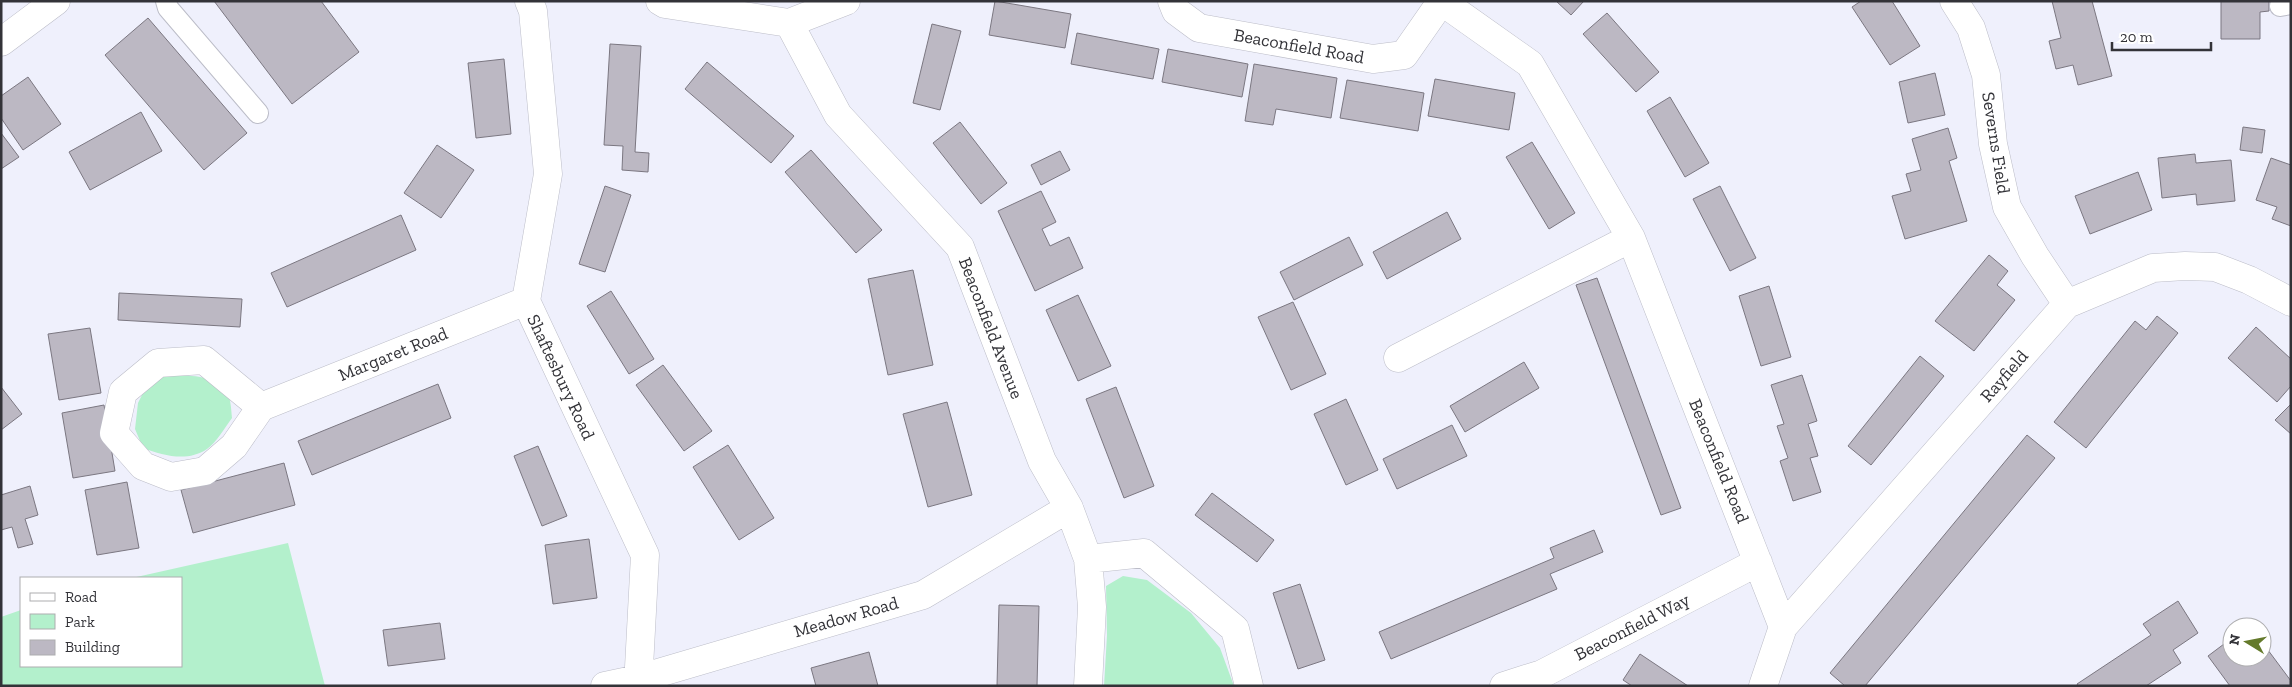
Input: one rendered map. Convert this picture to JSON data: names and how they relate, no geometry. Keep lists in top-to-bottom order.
{
  "streets": {
    "street": [
      "Beaconfield Road",
      "Severns Field",
      "Beaconfield Avenue",
      "Margaret Road",
      "Rayfield",
      "Shaftesbury Road",
      "Meadow Road",
      "Beaconfield Way"
    ]
  },
  "crossings": [
    ["Beaconfield Road", "Rayfield"],
    ["Beaconfield Road", "Beaconfield Way"],
    ["Severns Field", "Rayfield"],
    ["Beaconfield Avenue", "Meadow Road"],
    ["Margaret Road", "Shaftesbury Road"],
    ["Shaftesbury Road", "Meadow Road"]
  ],
  "legend": ["Road", "Park", "Building"],
  "scale_bar": "20 m",
  "north": "left"
}
